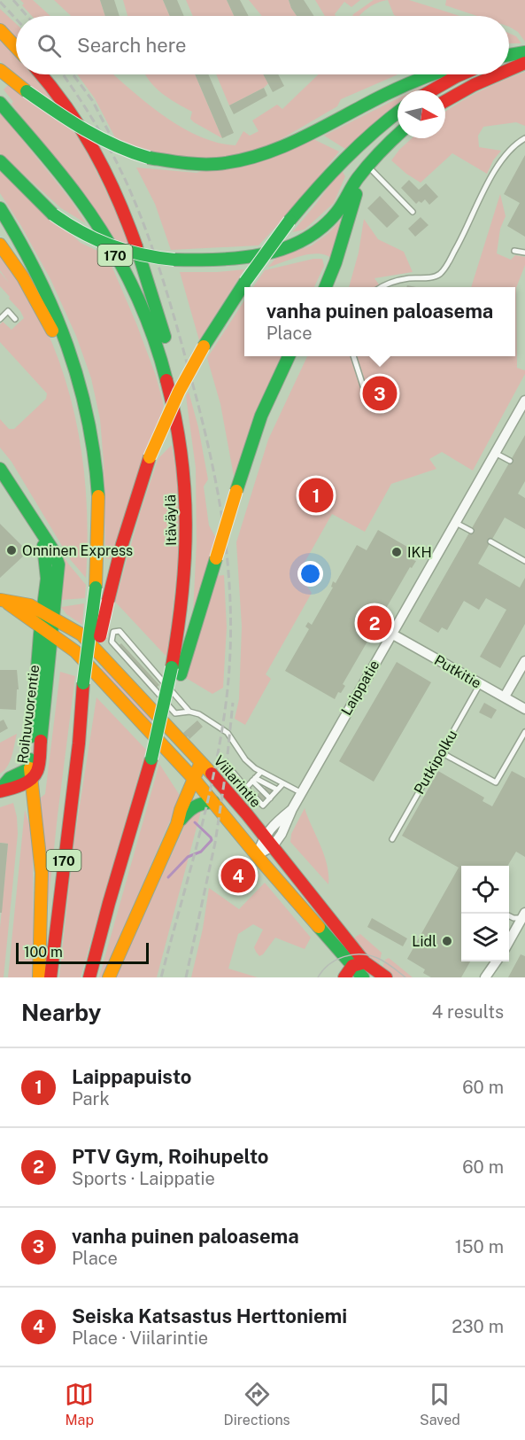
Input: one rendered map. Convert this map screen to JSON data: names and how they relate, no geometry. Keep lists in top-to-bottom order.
{
  "streets": {
    "main road": [
      "170",
      "Itäväylä",
      "Roihuvuorentie",
      "Viilarintie"
    ],
    "street": ["Putkitie", "Laippatie"],
    "lane": ["Putkipolku"]
  },
  "crossings": [
    ["Putkitie", "Laippatie"],
    ["Putkitie", "Putkipolku"],
    ["Laippatie", "Viilarintie"],
    ["Roihuvuorentie", "Viilarintie"]
  ],
  "places": ["Onninen Express", "IKH", "Lidl"],
  "scale_bar": "100 m",
  "north": "right",
  "page": {
    "search": "Search here",
    "popup": ["vanha puinen paloasema", "Place"],
    "pins": [
      "3",
      "1",
      "2",
      "4"
    ],
    "scale": "100 m",
    "heading": ["Nearby", "4 results"],
    "list": [
      {
        "mark": "1",
        "name": "Laippapuisto",
        "note": "Park",
        "value": "60 m"
      },
      {
        "mark": "2",
        "name": "PTV Gym, Roihupelto",
        "note": "Sports · Laippatie",
        "value": "60 m"
      },
      {
        "mark": "3",
        "name": "vanha puinen paloasema",
        "note": "Place",
        "value": "150 m"
      },
      {
        "mark": "4",
        "name": "Seiska Katsastus Herttoniemi",
        "note": "Place · Viilarintie",
        "value": "230 m"
      }
    ],
    "nav": ["Map", "Directions", "Saved"]
  }
}
